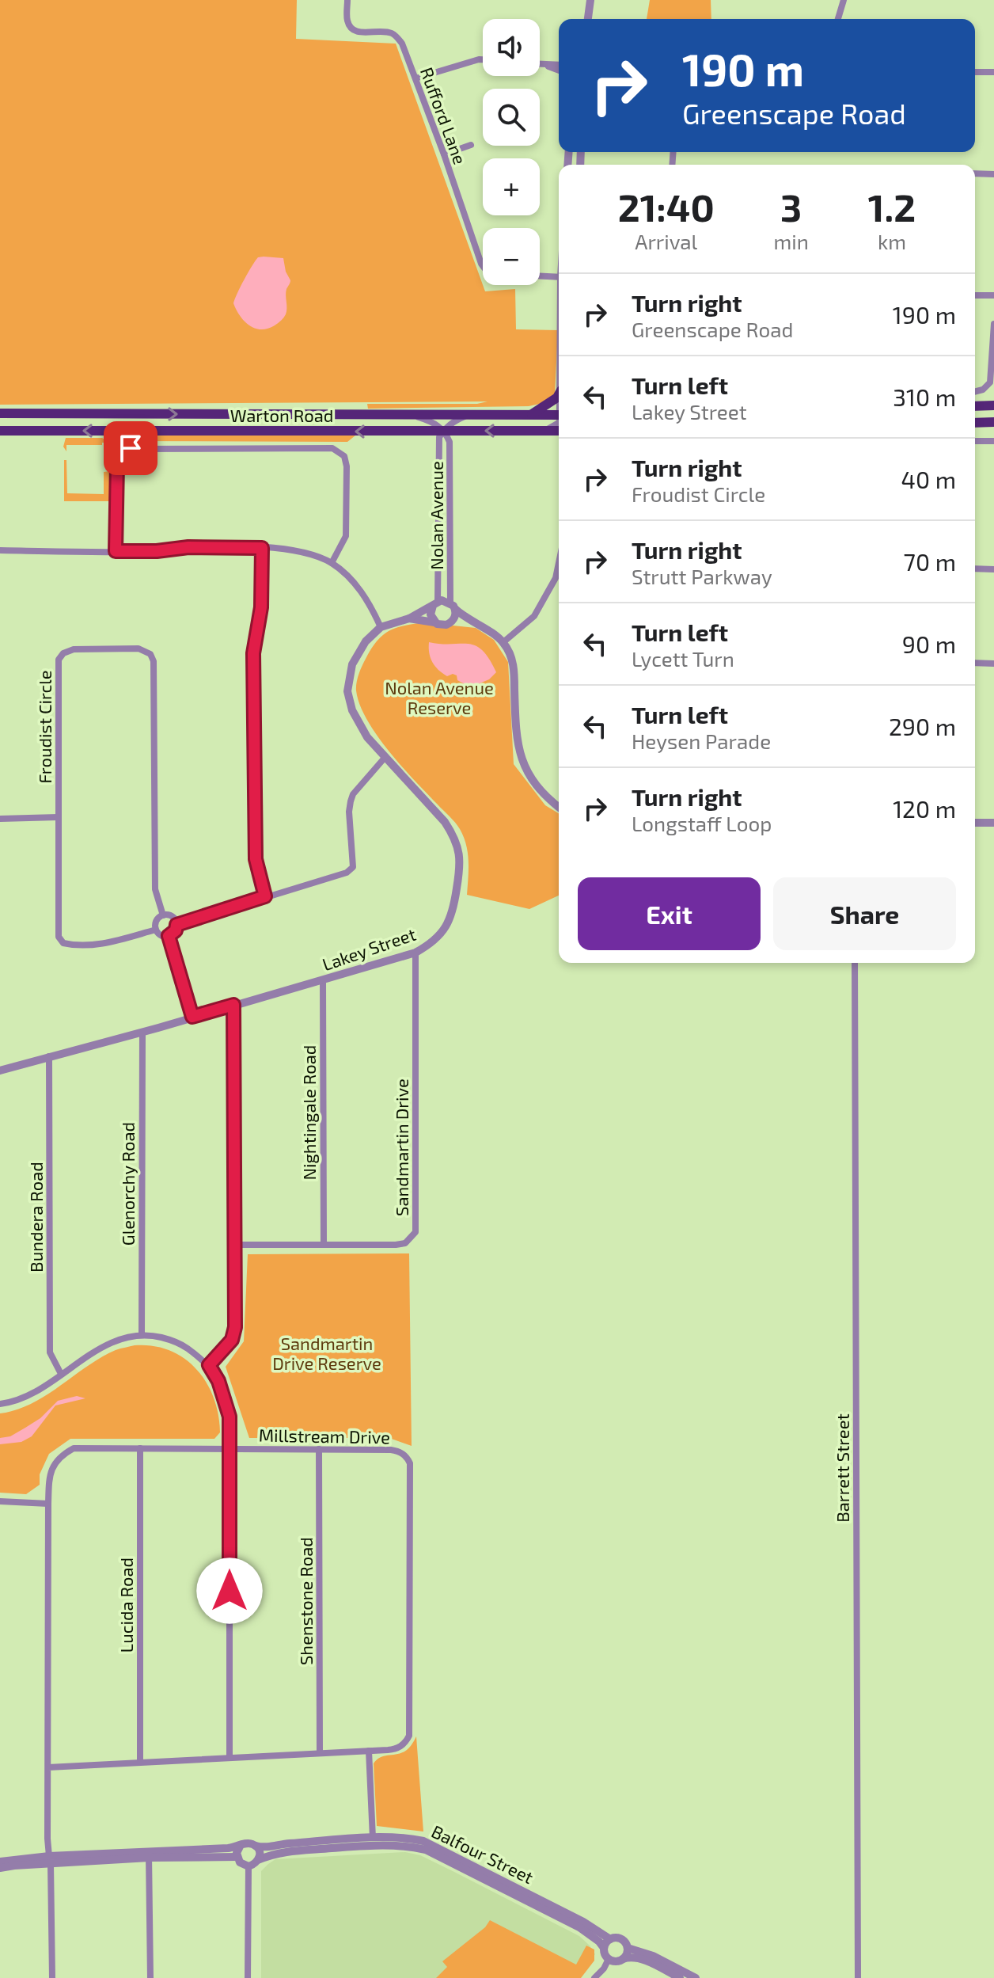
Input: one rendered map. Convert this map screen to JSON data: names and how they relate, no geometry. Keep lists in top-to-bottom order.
{
  "streets": {
    "main road": ["Warton Road"],
    "street": [
      "Rufford Lane",
      "Nolan Avenue",
      "Froudist Circle",
      "Lakey Street",
      "Nightingale Road",
      "Sandmartin Drive",
      "Glenorchy Road",
      "Bundera Road",
      "Millstream Drive",
      "Barrett Street",
      "Shenstone Road",
      "Lucida Road",
      "Balfour Street"
    ]
  },
  "crossings": [
    ["Warton Road", "Nolan Avenue"],
    ["Lakey Street", "Nightingale Road"],
    ["Lakey Street", "Sandmartin Drive"],
    ["Lakey Street", "Glenorchy Road"],
    ["Lakey Street", "Bundera Road"],
    ["Nightingale Road", "Sandmartin Drive"],
    ["Millstream Drive", "Shenstone Road"],
    ["Millstream Drive", "Lucida Road"],
    ["Millstream Drive", "Balfour Street"]
  ],
  "parks": ["Nolan Avenue Reserve", "Sandmartin Drive Reserve"],
  "page": {
    "map_buttons": ["+", "−"],
    "turn": ["190 m", "Greenscape Road"],
    "eta": [
      "21:40",
      "Arrival",
      "3",
      "min",
      "1.2",
      "km"
    ],
    "list": [
      {
        "name": "Turn right",
        "note": "Greenscape Road",
        "value": "190 m"
      },
      {
        "name": "Turn left",
        "note": "Lakey Street",
        "value": "310 m"
      },
      {
        "name": "Turn right",
        "note": "Froudist Circle",
        "value": "40 m"
      },
      {
        "name": "Turn right",
        "note": "Strutt Parkway",
        "value": "70 m"
      },
      {
        "name": "Turn left",
        "note": "Lycett Turn",
        "value": "90 m"
      },
      {
        "name": "Turn left",
        "note": "Heysen Parade",
        "value": "290 m"
      },
      {
        "name": "Turn right",
        "note": "Longstaff Loop",
        "value": "120 m"
      }
    ],
    "buttons": ["Exit", "Share"]
  }
}
